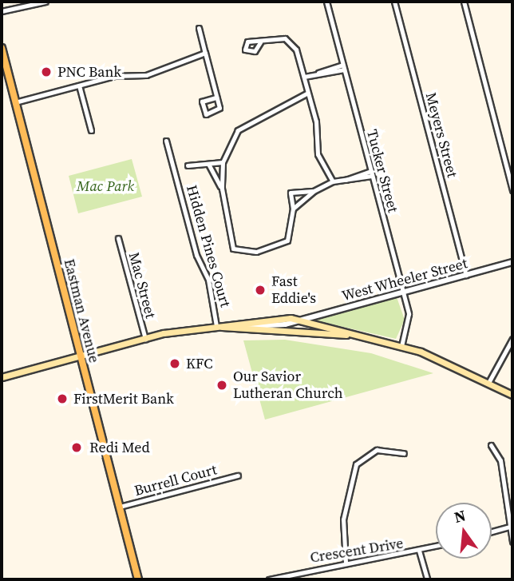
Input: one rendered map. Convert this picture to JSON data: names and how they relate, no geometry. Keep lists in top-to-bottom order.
{
  "streets": {
    "main road": ["Eastman Avenue"],
    "street": [
      "Meyers Street",
      "Tucker Street",
      "Hidden Pines Court",
      "West Wheeler Street",
      "Mac Street",
      "Burrell Court",
      "Crescent Drive"
    ]
  },
  "crossings": [
    ["Meyers Street", "West Wheeler Street"],
    ["Tucker Street", "West Wheeler Street"],
    ["Eastman Avenue", "Burrell Court"]
  ],
  "parks": ["Mac Park"],
  "places": [
    "PNC Bank",
    "Fast Eddie's",
    "KFC",
    "Our Savior Lutheran Church",
    "FirstMerit Bank",
    "Redi Med"
  ],
  "north": "top"
}
